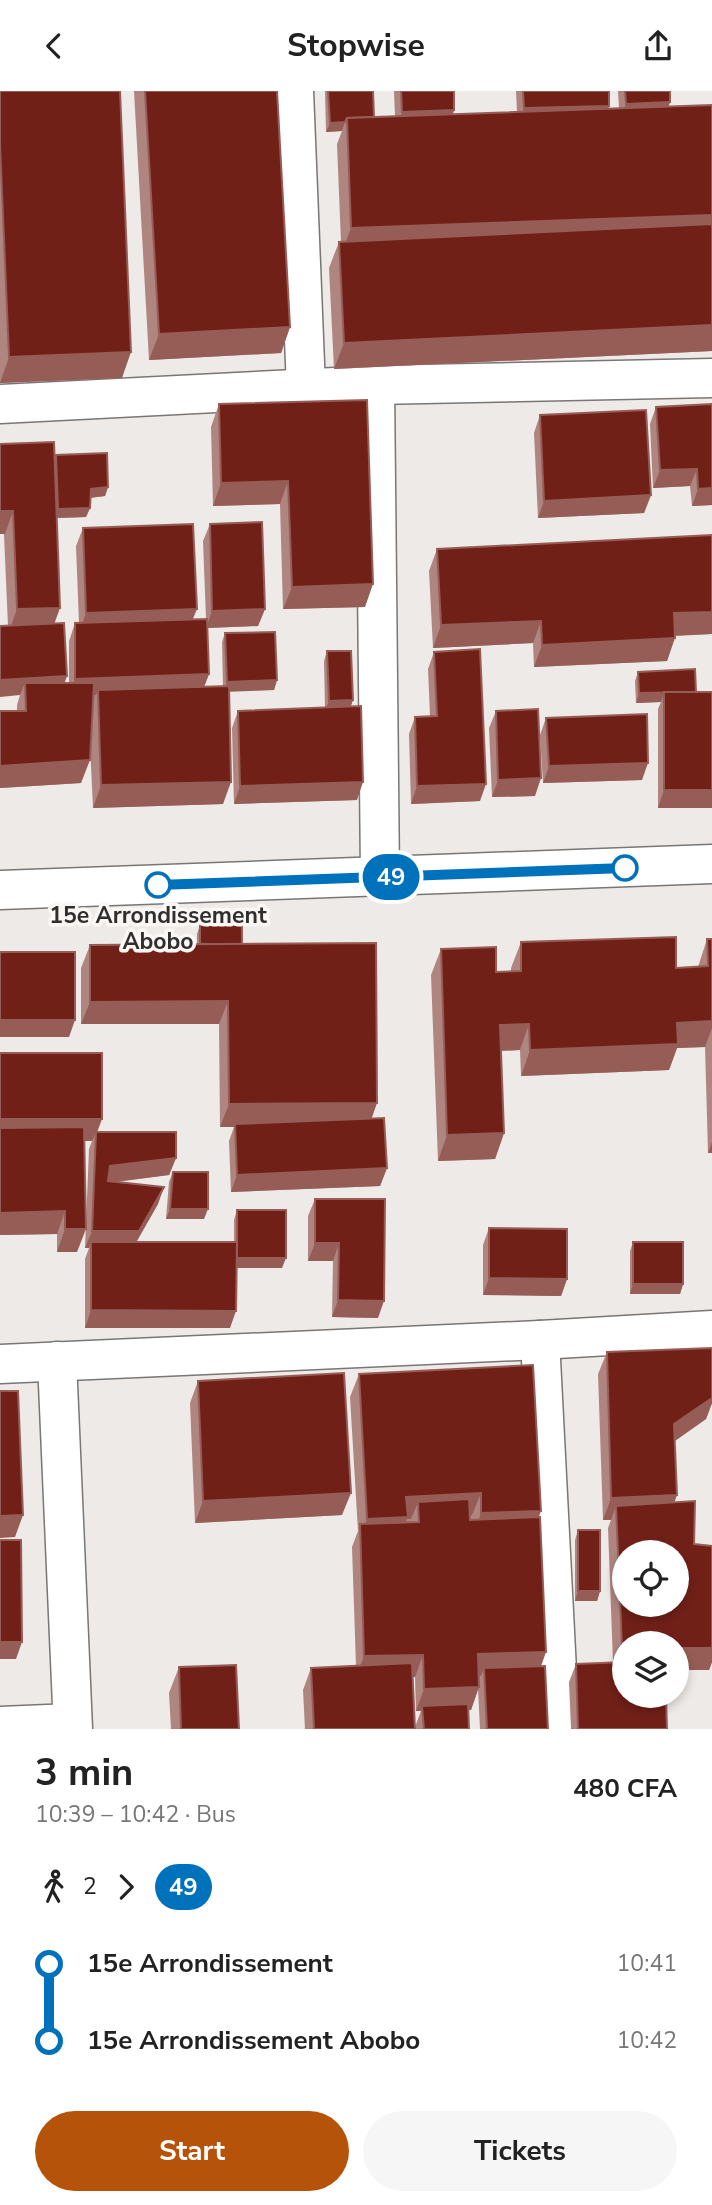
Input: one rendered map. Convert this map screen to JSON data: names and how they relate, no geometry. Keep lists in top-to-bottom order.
{
  "places": ["15e Arrondissement Abobo"],
  "lines": ["bus line 49"],
  "page": {
    "header": "Stopwise",
    "on_map": "49",
    "heading": ["3 min", "10:39 – 10:42 · Bus", "480 CFA"],
    "legs": ["2", "49"],
    "list": [
      {
        "name": "15e Arrondissement",
        "value": "10:41"
      },
      {
        "name": "15e Arrondissement Abobo",
        "value": "10:42"
      }
    ],
    "buttons": ["Start", "Tickets"]
  }
}
